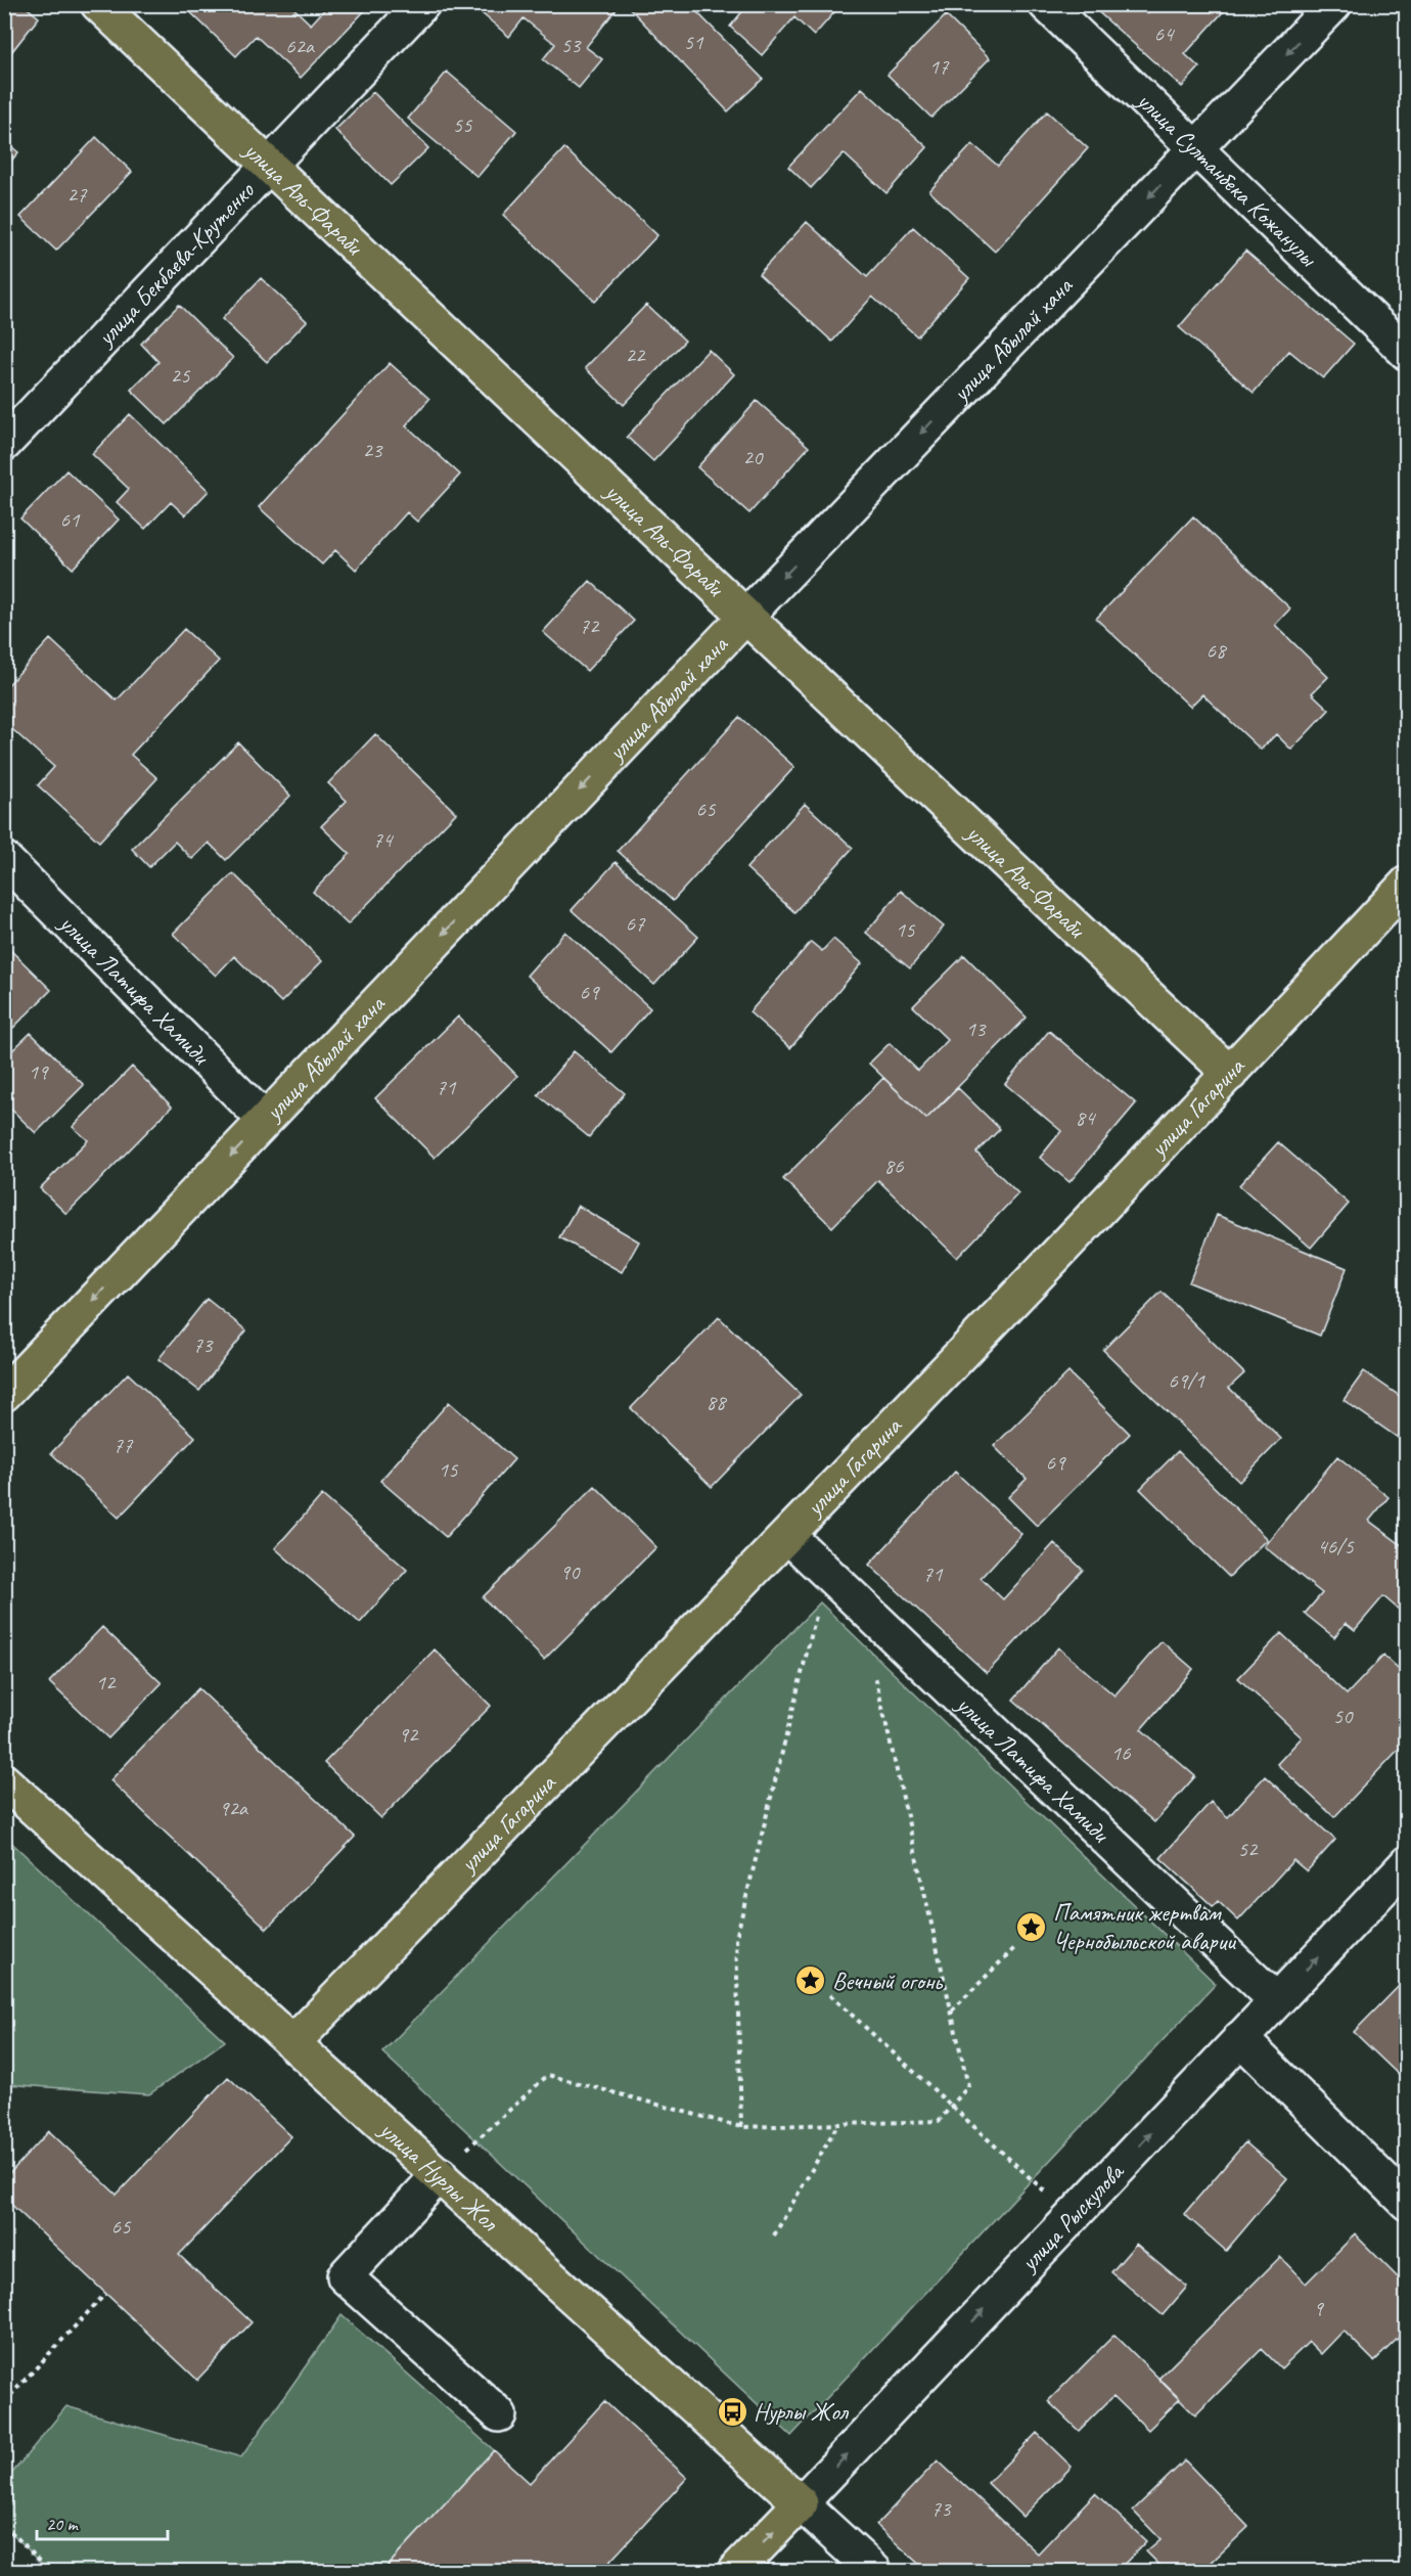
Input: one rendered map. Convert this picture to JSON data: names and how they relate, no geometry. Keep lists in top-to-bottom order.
{
  "streets": {
    "main road": [
      "улица Аль-Фараби",
      "улица Абылай хана",
      "улица Гагарина",
      "улица Нурлы Жол",
      "улица Рыскулова"
    ],
    "street": ["улица Султанбека Кожанулы", "улица Бекбаева-Крутенко", "улица Латифа Хамиди"]
  },
  "crossings": [
    ["улица Султанбека Кожанулы", "улица Абылай хана"],
    ["улица Аль-Фараби", "улица Бекбаева-Крутенко"],
    ["улица Аль-Фараби", "улица Абылай хана"],
    ["улица Аль-Фараби", "улица Гагарина"],
    ["улица Абылай хана", "улица Латифа Хамиди"],
    ["улица Латифа Хамиди", "улица Гагарина"],
    ["улица Латифа Хамиди", "улица Рыскулова"],
    ["улица Гагарина", "улица Нурлы Жол"],
    ["улица Нурлы Жол", "улица Рыскулова"]
  ],
  "one_way": ["улица Абылай хана", "улица Рыскулова"],
  "places": {
    "place": ["Памятник жертвам Чернобыльской аварии", "Вечный огонь"],
    "bus stop": ["Нурлы Жол"]
  },
  "house_numbers": [
    "64",
    "51",
    "53",
    "62а",
    "17",
    "55",
    "27",
    "22",
    "25",
    "23",
    "20",
    "61",
    "72",
    "68",
    "65",
    "74",
    "67",
    "15",
    "69",
    "13",
    "19",
    "71",
    "84",
    "86",
    "73",
    "69/1",
    "88",
    "77",
    "69",
    "15",
    "46/5",
    "90",
    "71",
    "12",
    "50",
    "92",
    "16",
    "92а",
    "52",
    "65",
    "9",
    "73"
  ],
  "scale_bar": "20 m"
}
